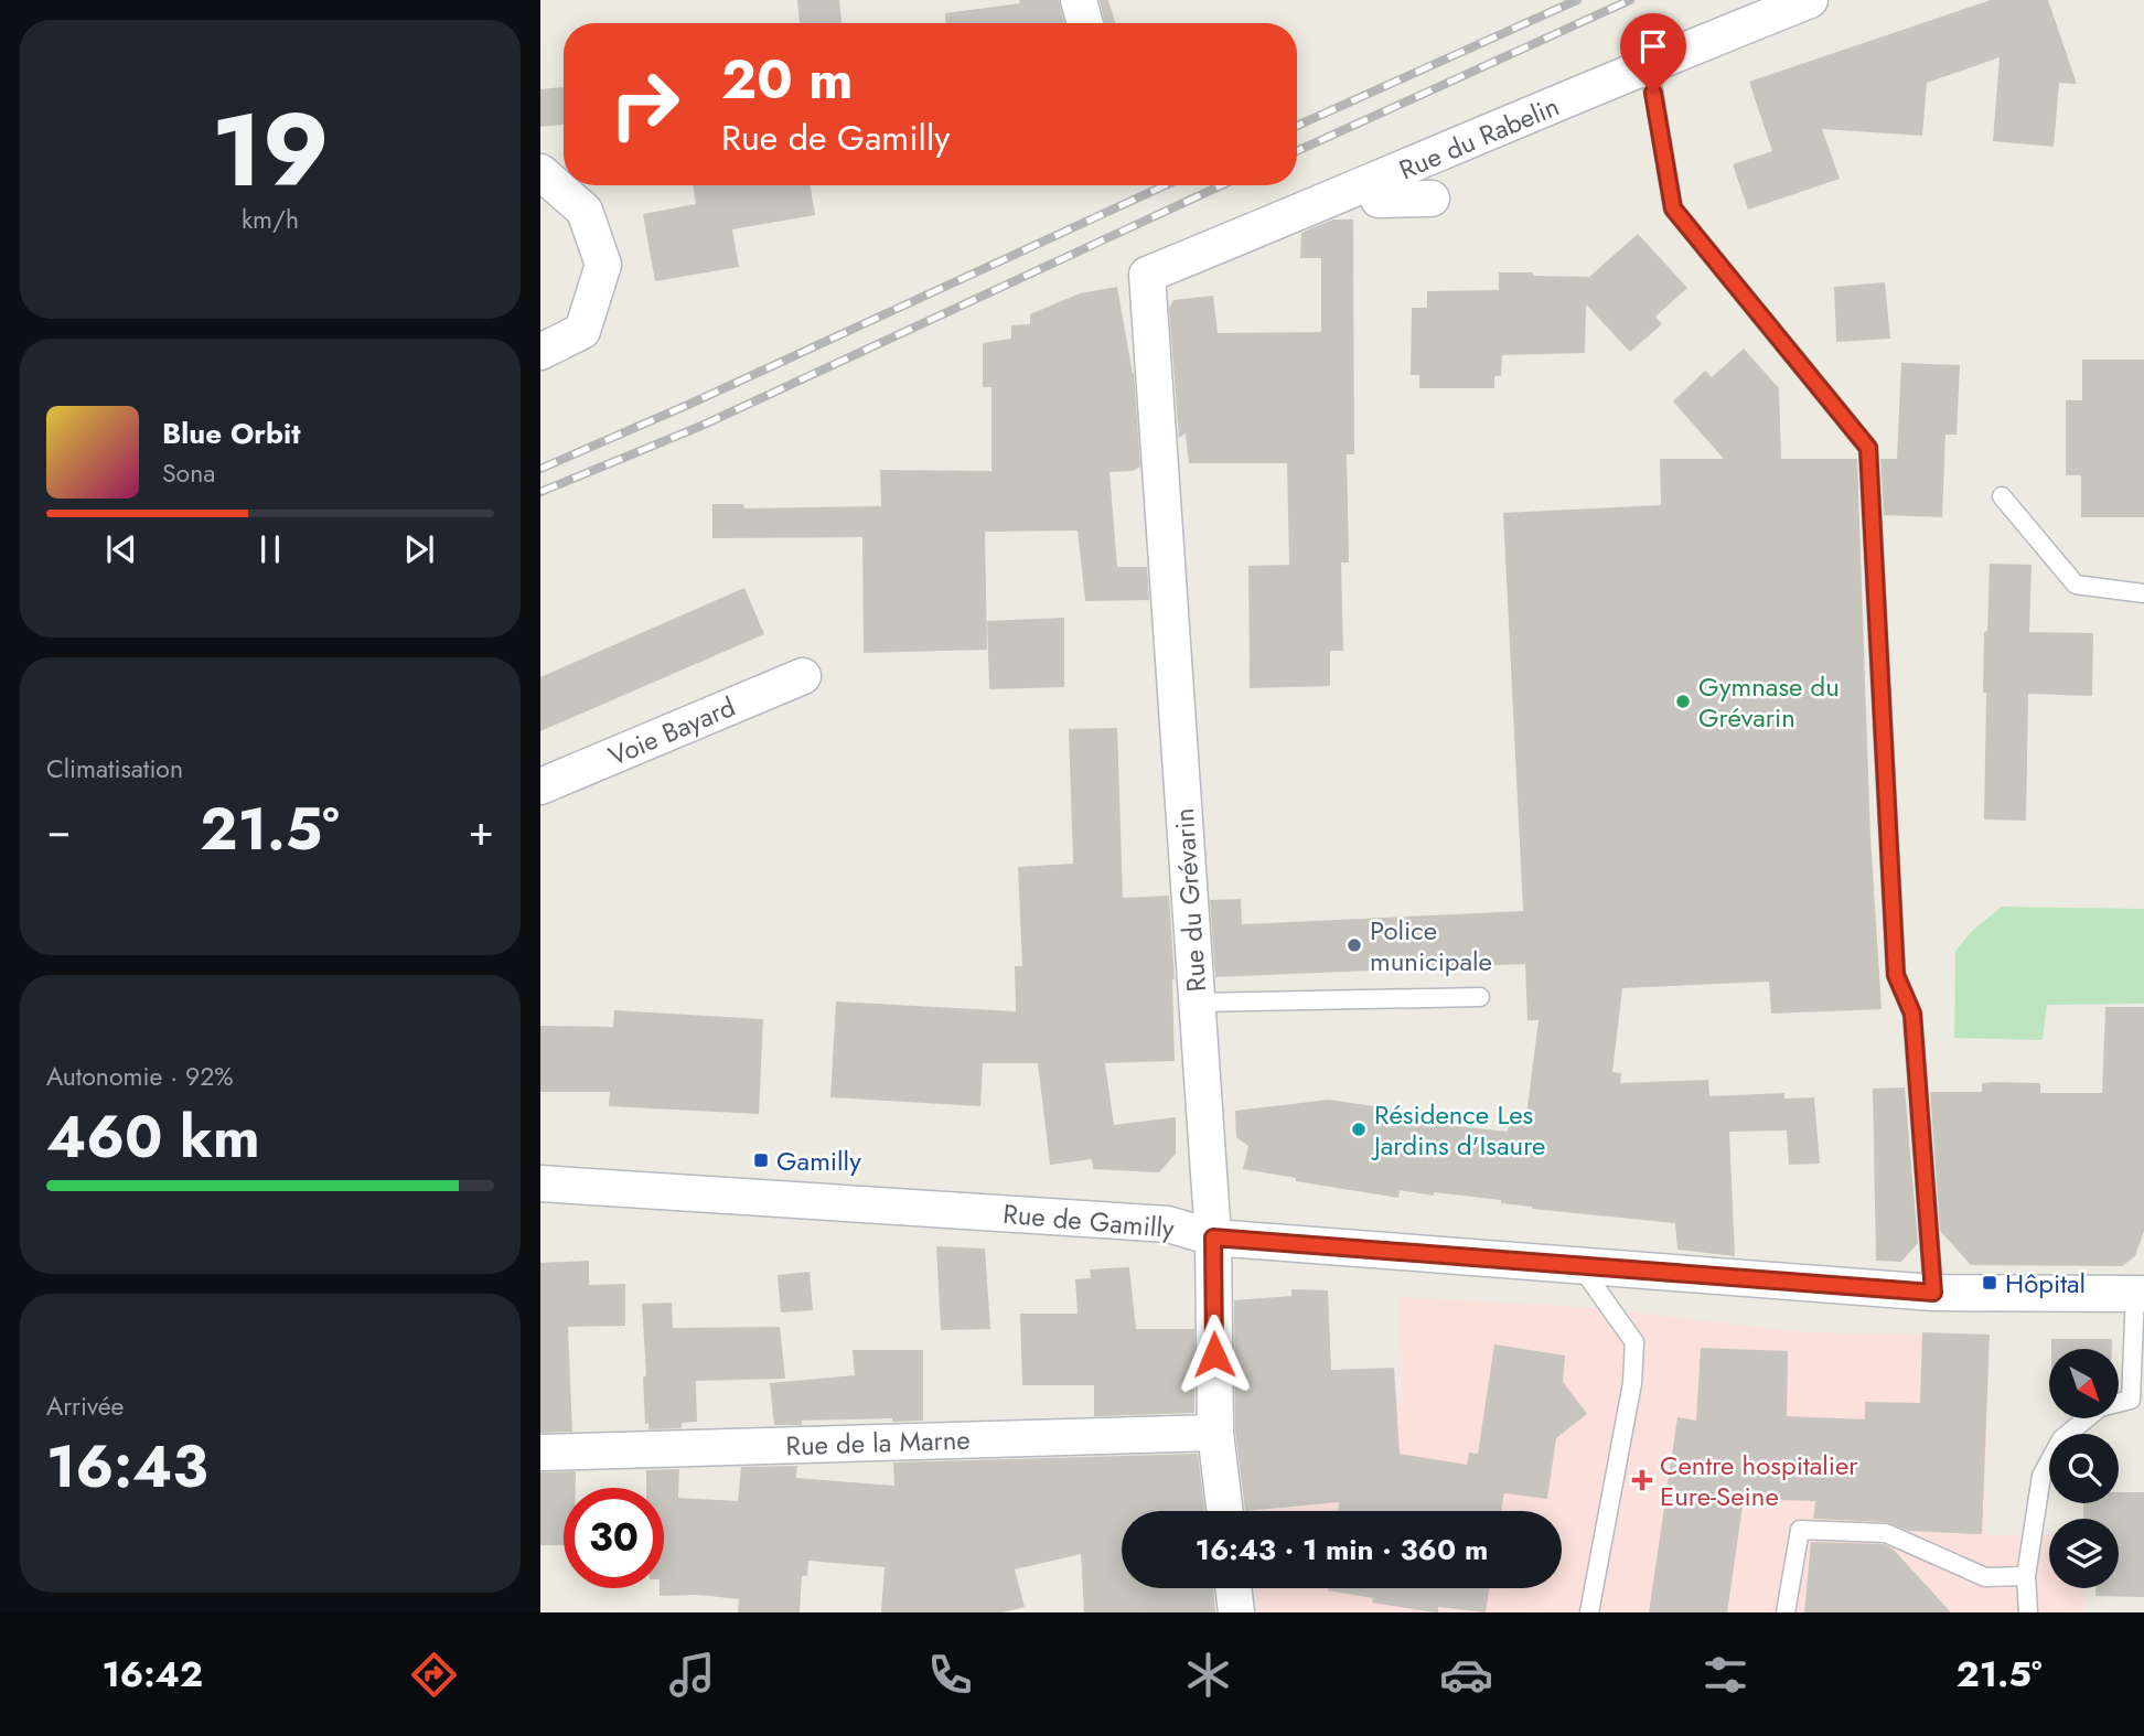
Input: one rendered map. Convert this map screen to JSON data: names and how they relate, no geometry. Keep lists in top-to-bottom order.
{
  "streets": {
    "street": [
      "Rue du Rabelin",
      "Voie Bayard",
      "Rue du Grévarin",
      "Rue de Gamilly",
      "Rue de la Marne"
    ]
  },
  "crossings": [
    ["Rue du Rabelin", "Rue du Grévarin"],
    ["Rue du Grévarin", "Rue de Gamilly"],
    ["Rue du Grévarin", "Rue de la Marne"]
  ],
  "places": {
    "other": ["Gymnase du Grévarin", "Police municipale", "Résidence Les Jardins d'Isaure"],
    "transit": ["Gamilly", "Hôpital"],
    "health": ["Centre hospitalier Eure-Seine"]
  },
  "north": "bottom right",
  "page": {
    "tile": [
      ["19", "km/h"],
      "Climatisation",
      ["Autonomie · 92%", "460 km"],
      ["Arrivée", "16:43"]
    ],
    "turn": ["20 m", "Rue de Gamilly"],
    "song": ["Blue Orbit", "Sona"],
    "heat": ["−", "21.5°", "+"],
    "limit": "30",
    "trip": "16:43 · 1 min · 360 m",
    "tabs": ["16:42", "21.5°"]
  }
}
